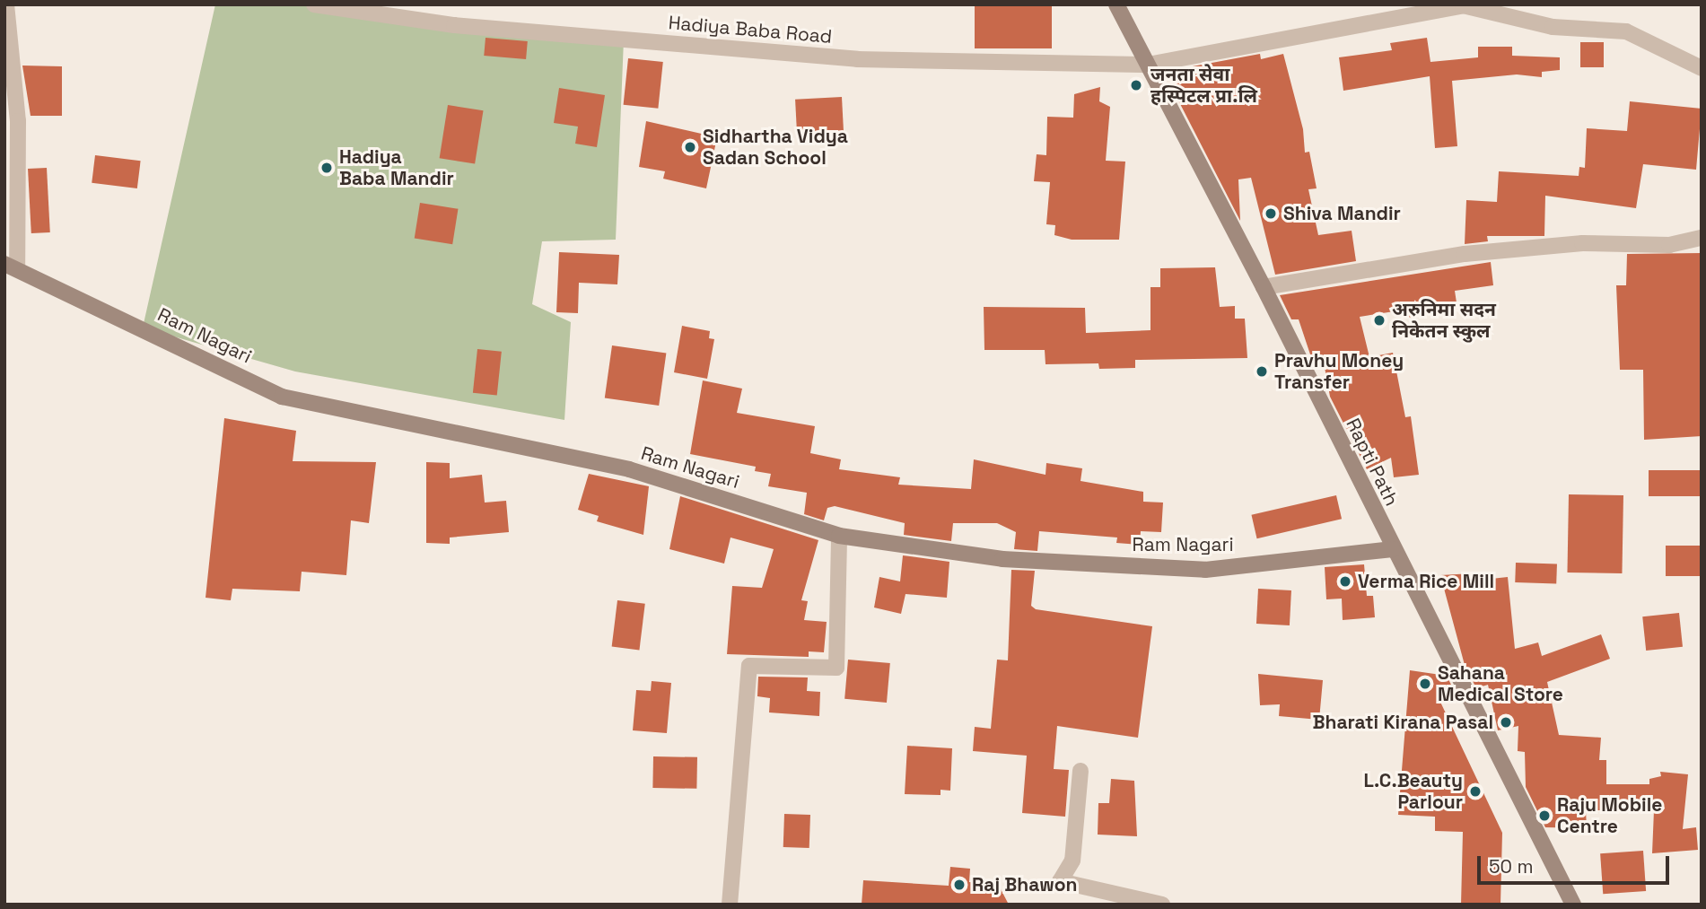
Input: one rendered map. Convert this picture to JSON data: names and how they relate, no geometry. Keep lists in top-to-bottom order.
{
  "streets": {
    "main road": ["Ram Nagari", "Rapti Path"],
    "street": ["Hadiya Baba Road"]
  },
  "crossings": [
    ["Hadiya Baba Road", "Rapti Path"],
    ["Ram Nagari", "Rapti Path"]
  ],
  "places": [
    "जनता सेवा हस्पिटल प्रा.लि",
    "Sidhartha Vidya Sadan School",
    "Hadiya Baba Mandir",
    "Shiva Mandir",
    "अरुनिमा सदन निकेतन स्कुल",
    "Pravhu Money Transfer",
    "Verma Rice Mill",
    "Sahana Medical Store",
    "Bharati Kirana Pasal",
    "L.C.Beauty Parlour",
    "Raju Mobile Centre",
    "Raj Bhawon"
  ],
  "scale_bar": "50 m"
}
